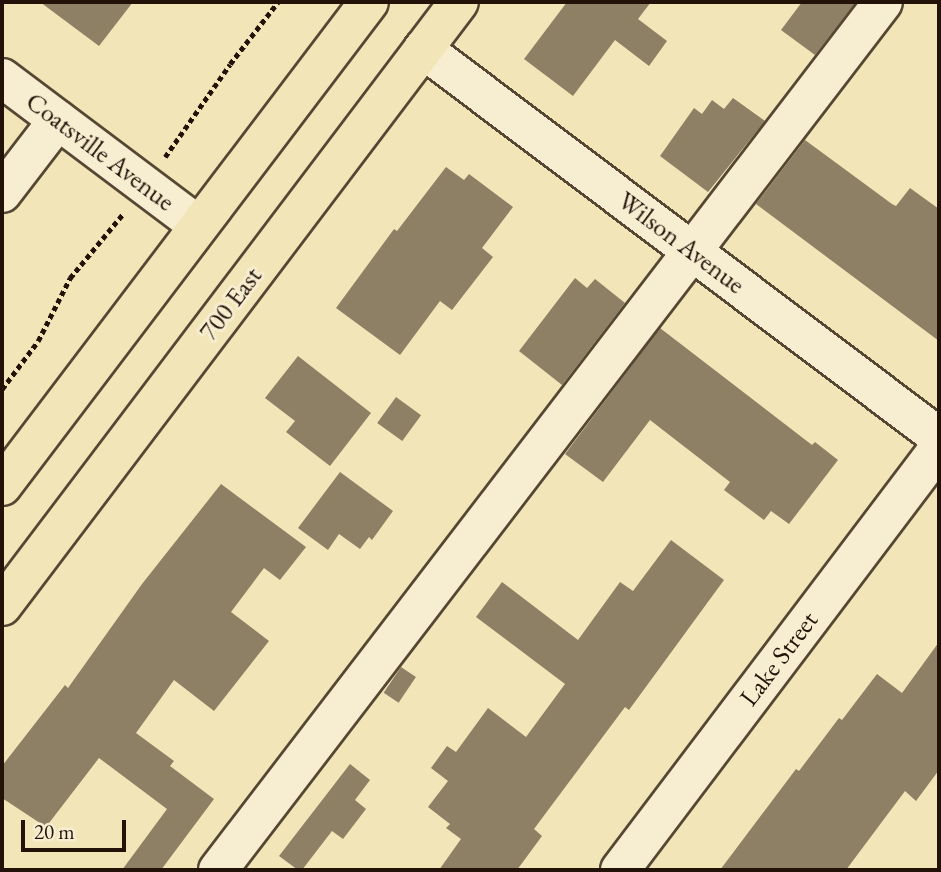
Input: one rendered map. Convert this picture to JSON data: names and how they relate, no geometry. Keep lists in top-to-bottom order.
{
  "streets": {
    "main road": ["700 East"],
    "street": ["Coatsville Avenue", "Wilson Avenue", "Lake Street"]
  },
  "crossings": [
    ["Wilson Avenue", "700 East"]
  ],
  "scale_bar": "20 m"
}
